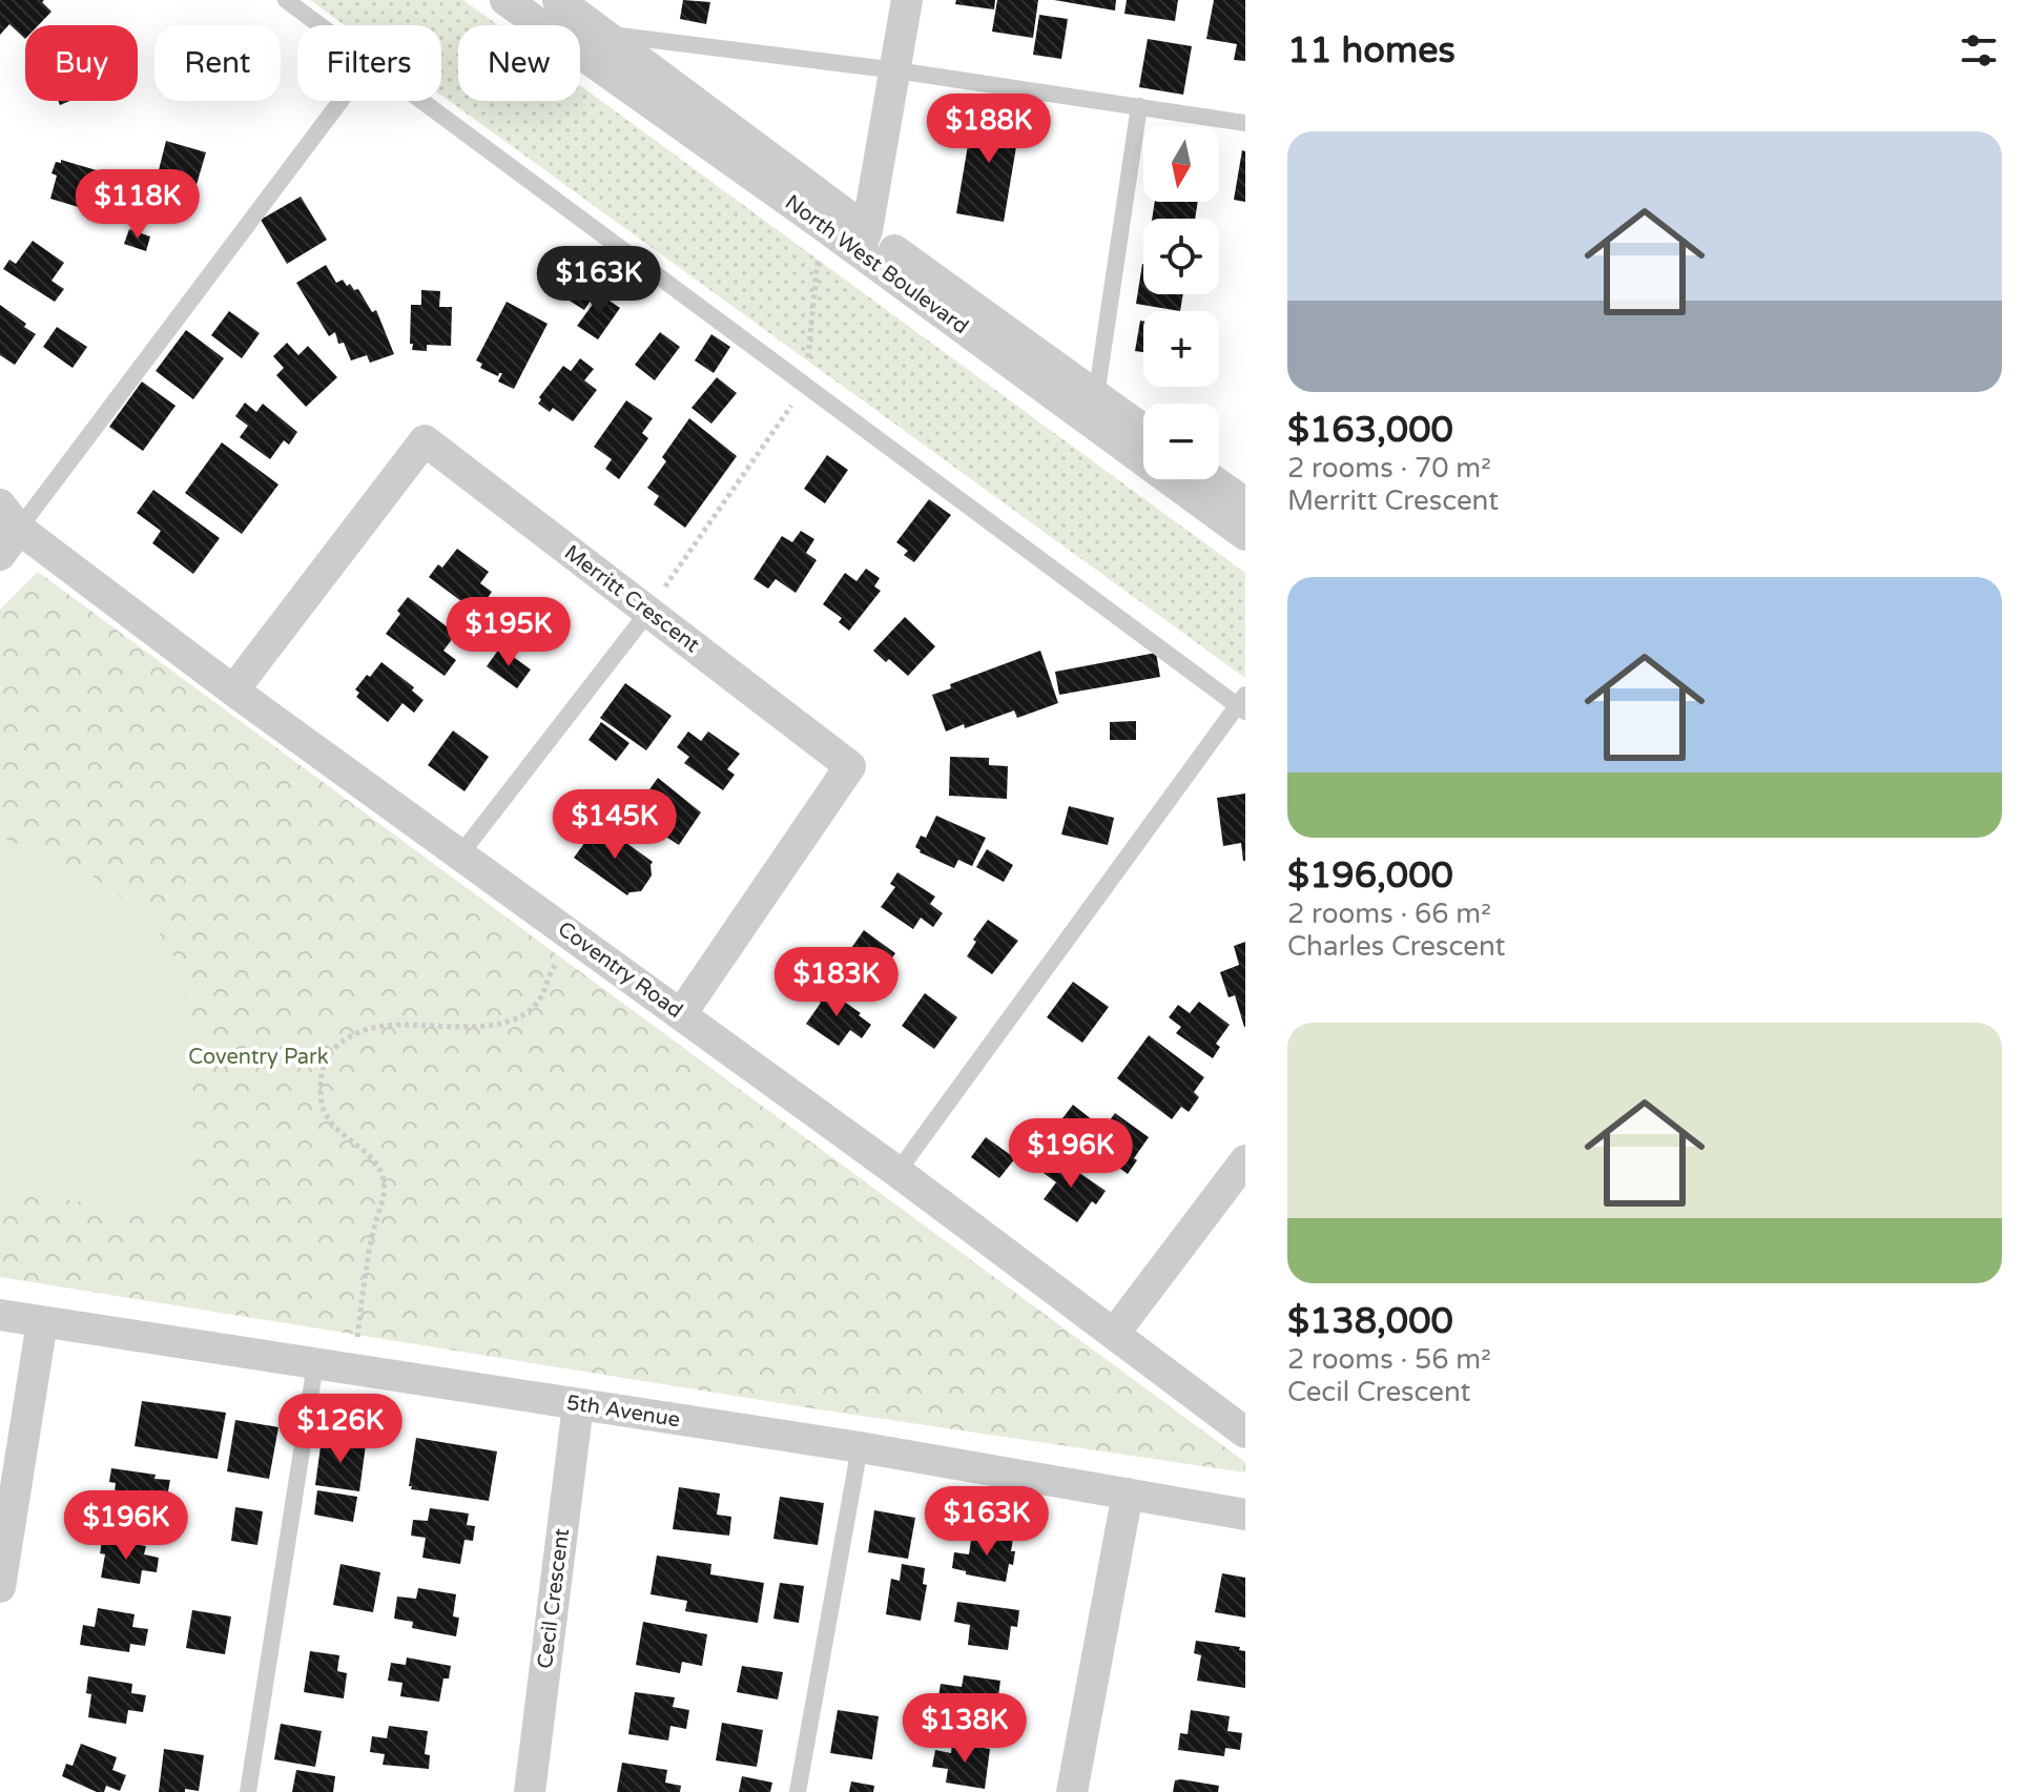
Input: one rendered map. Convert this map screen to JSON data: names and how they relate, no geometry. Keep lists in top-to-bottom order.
{
  "streets": {
    "street": [
      "North West Boulevard",
      "Merritt Crescent",
      "Coventry Road",
      "5th Avenue",
      "Cecil Crescent"
    ]
  },
  "crossings": [
    ["Merritt Crescent", "Coventry Road"],
    ["5th Avenue", "Cecil Crescent"]
  ],
  "parks": ["Coventry Park"],
  "north": "bottom",
  "page": {
    "heading": "11 homes",
    "chip": [
      "Buy",
      "Rent",
      "Filters",
      "New"
    ],
    "price": [
      "$188K",
      "$118K",
      "$163K",
      "$195K",
      "$145K",
      "$183K",
      "$196K",
      "$126K",
      "$163K",
      "$196K",
      "$138K"
    ],
    "list": [
      {
        "name": "$163,000",
        "note": "2 rooms · 70 m² · Merritt Crescent"
      },
      {
        "name": "$196,000",
        "note": "2 rooms · 66 m² · Charles Crescent"
      },
      {
        "name": "$138,000",
        "note": "2 rooms · 56 m² · Cecil Crescent"
      }
    ],
    "map_buttons": ["+", "−"]
  }
}
